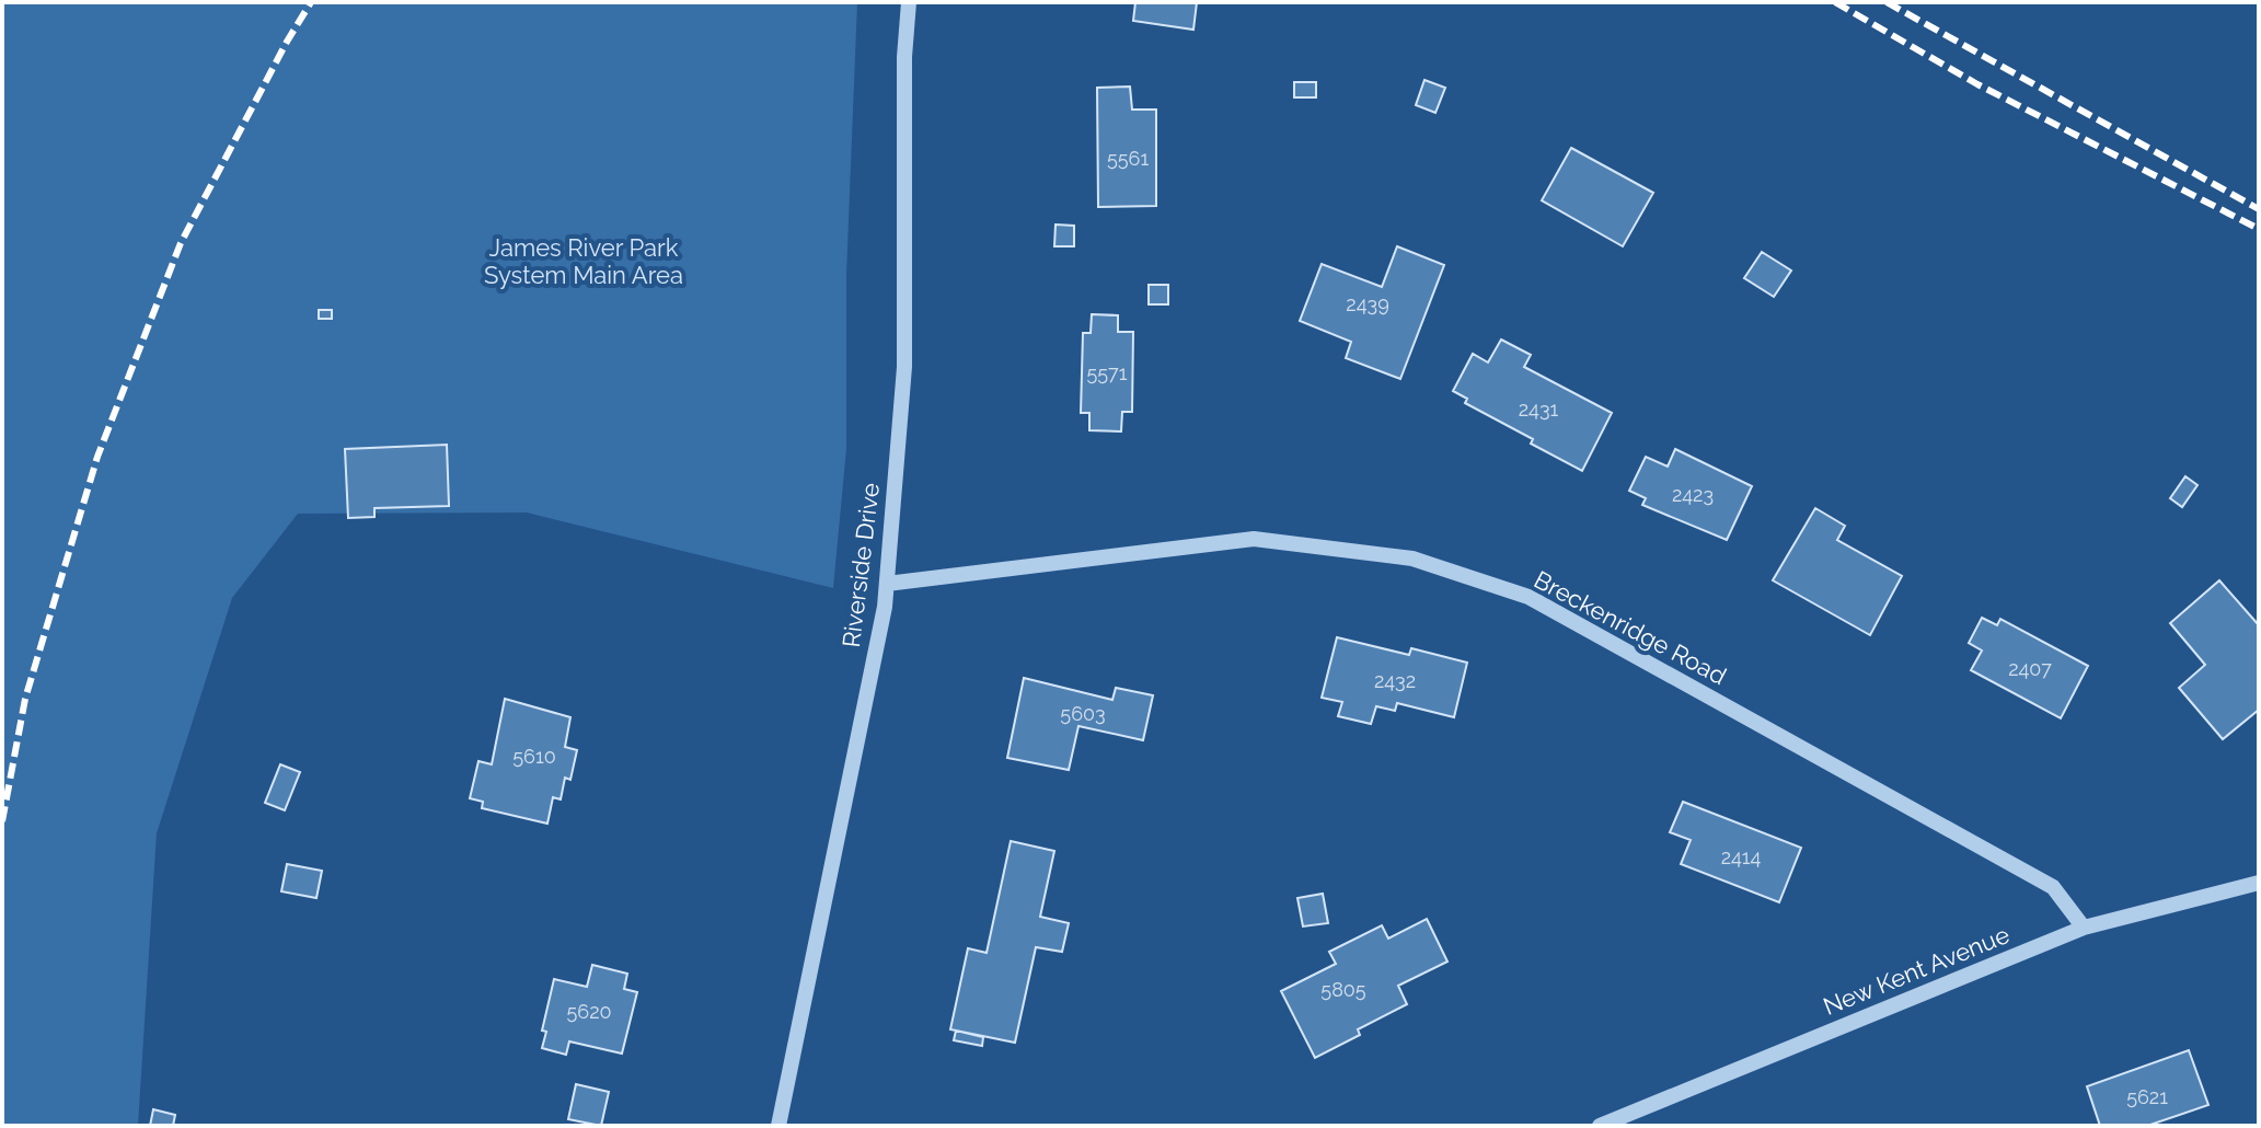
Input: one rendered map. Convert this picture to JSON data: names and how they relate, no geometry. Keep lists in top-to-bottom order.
{
  "streets": {
    "street": ["Riverside Drive", "Breckenridge Road", "New Kent Avenue"]
  },
  "crossings": [
    ["Riverside Drive", "Breckenridge Road"],
    ["Breckenridge Road", "New Kent Avenue"]
  ],
  "parks": ["James River Park System Main Area"],
  "house_numbers": [
    "5561",
    "2439",
    "5571",
    "2431",
    "2423",
    "2407",
    "2432",
    "5603",
    "5610",
    "2414",
    "5805",
    "5620",
    "5621"
  ]
}
